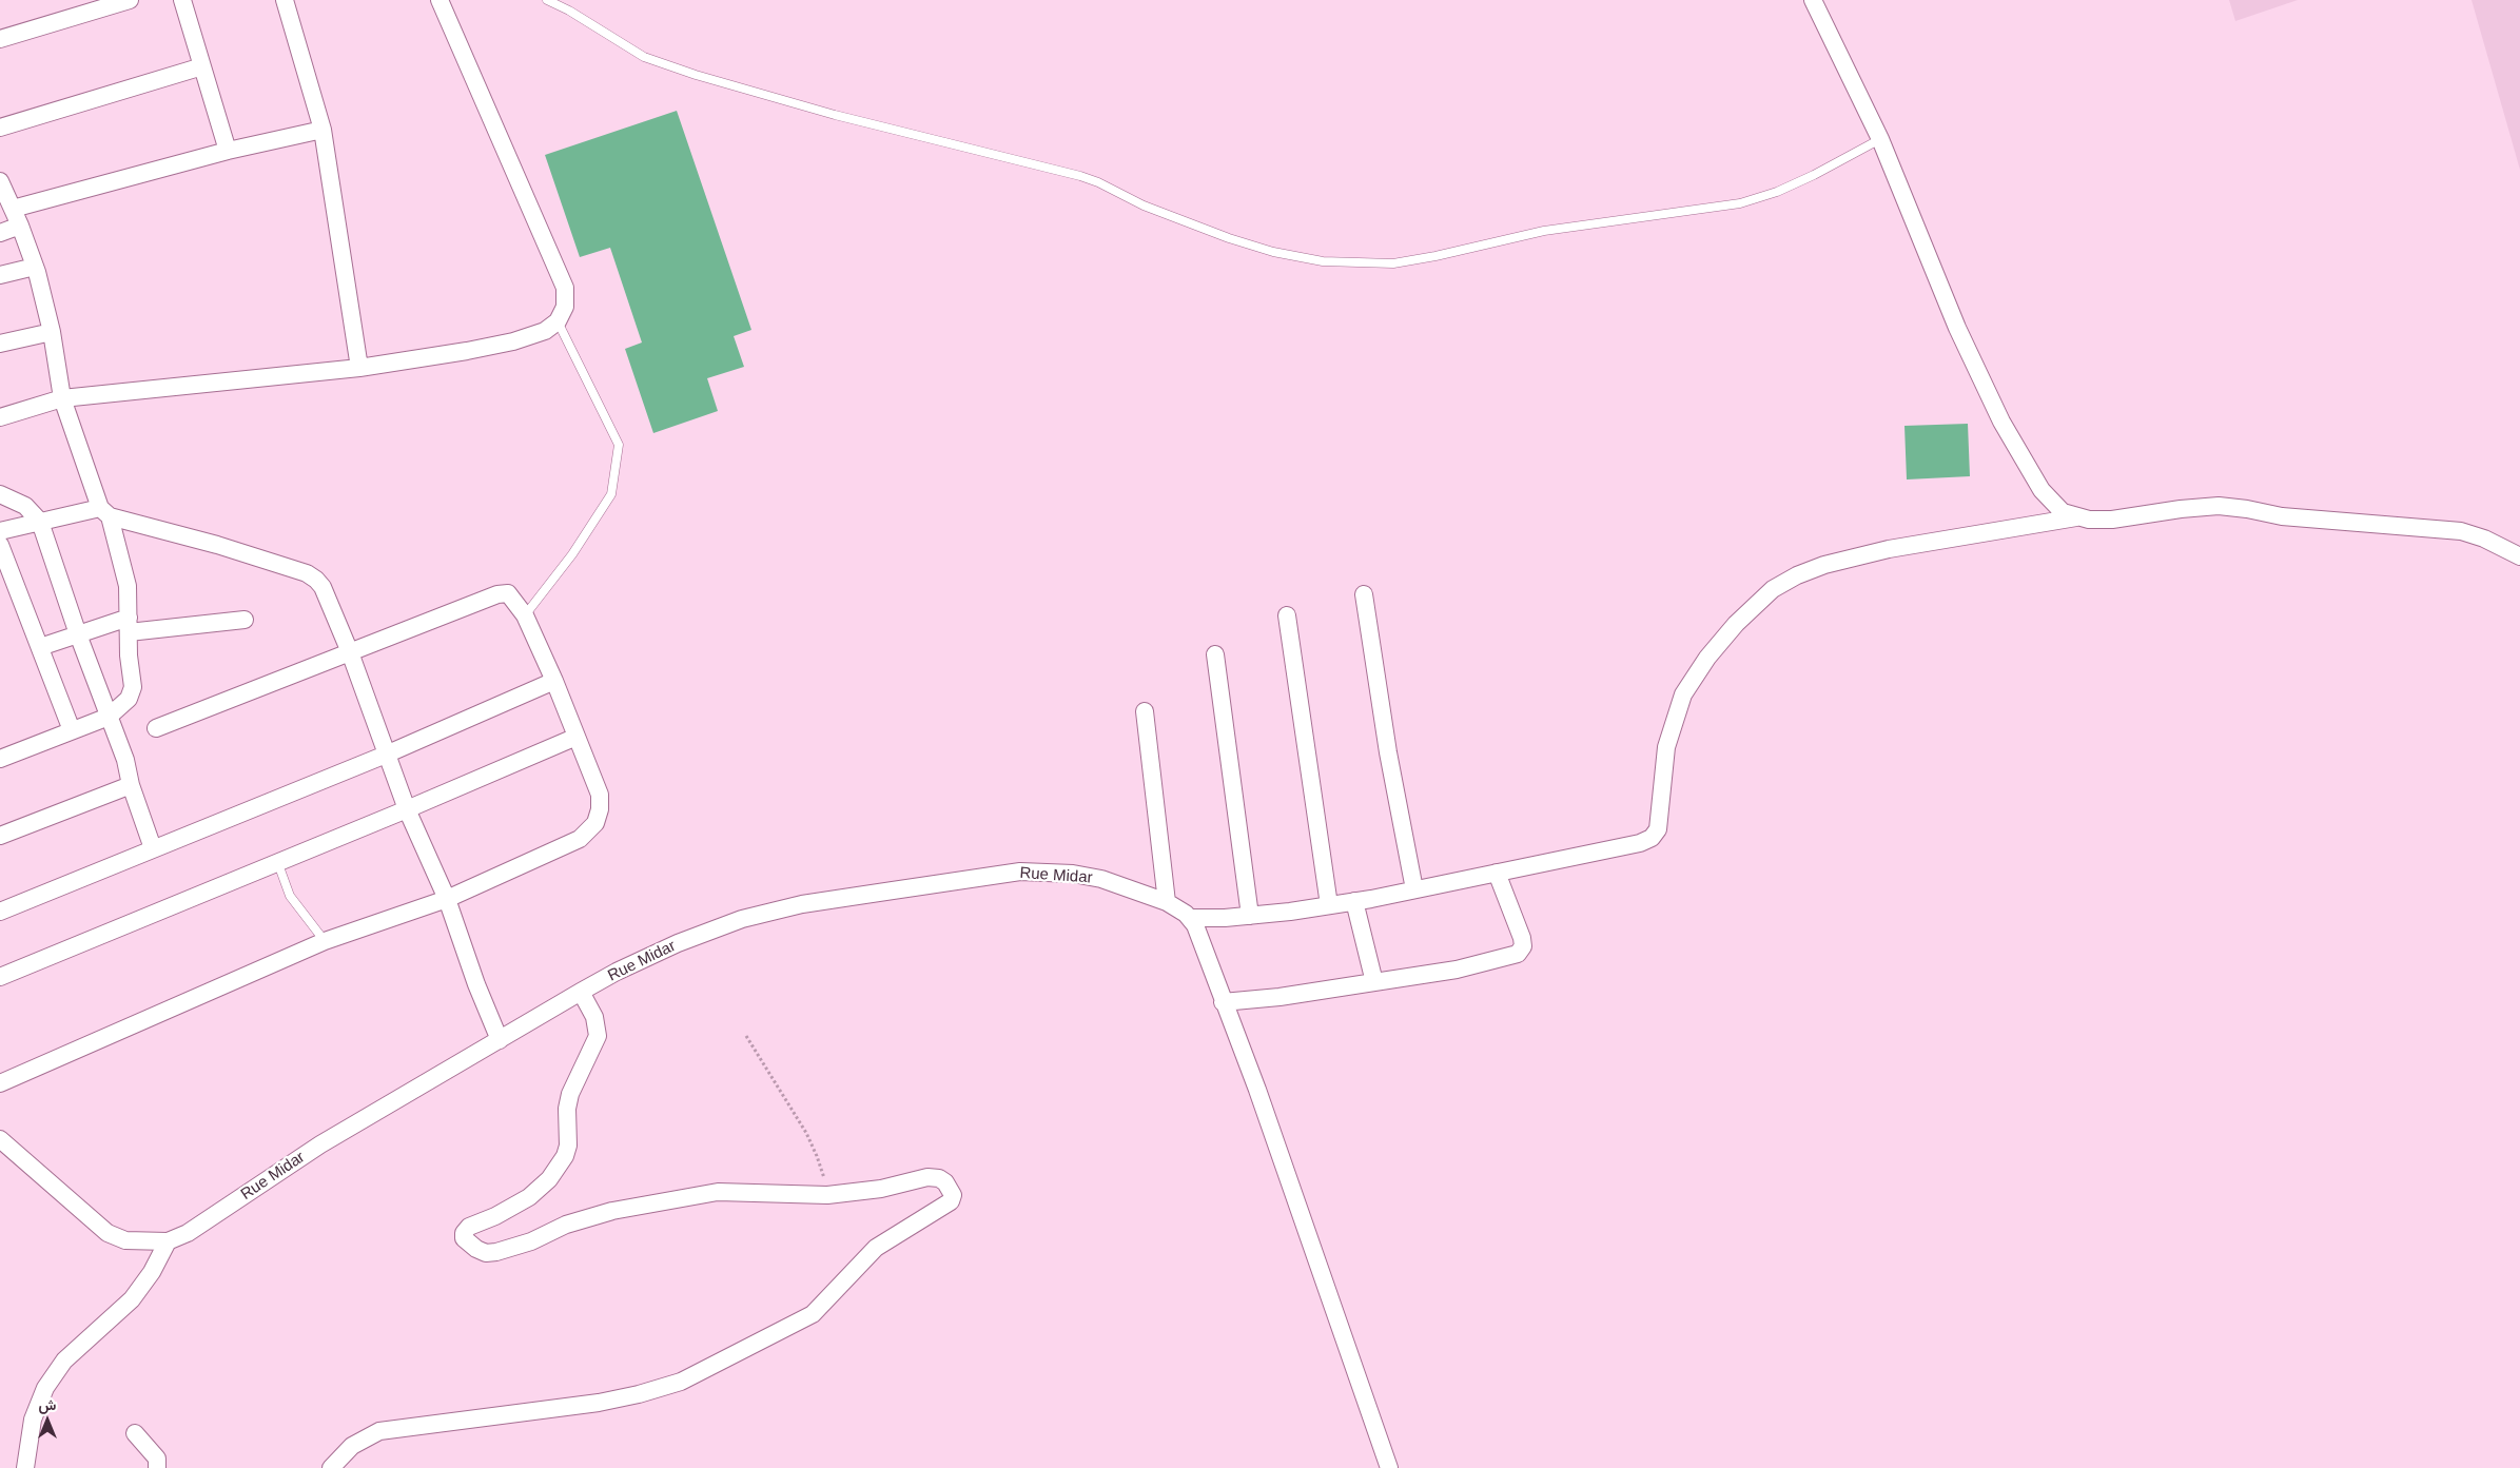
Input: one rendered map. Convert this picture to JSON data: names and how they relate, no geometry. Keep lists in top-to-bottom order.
{
  "streets": {
    "street": ["Rue Midar"]
  },
  "north": "top"
}
